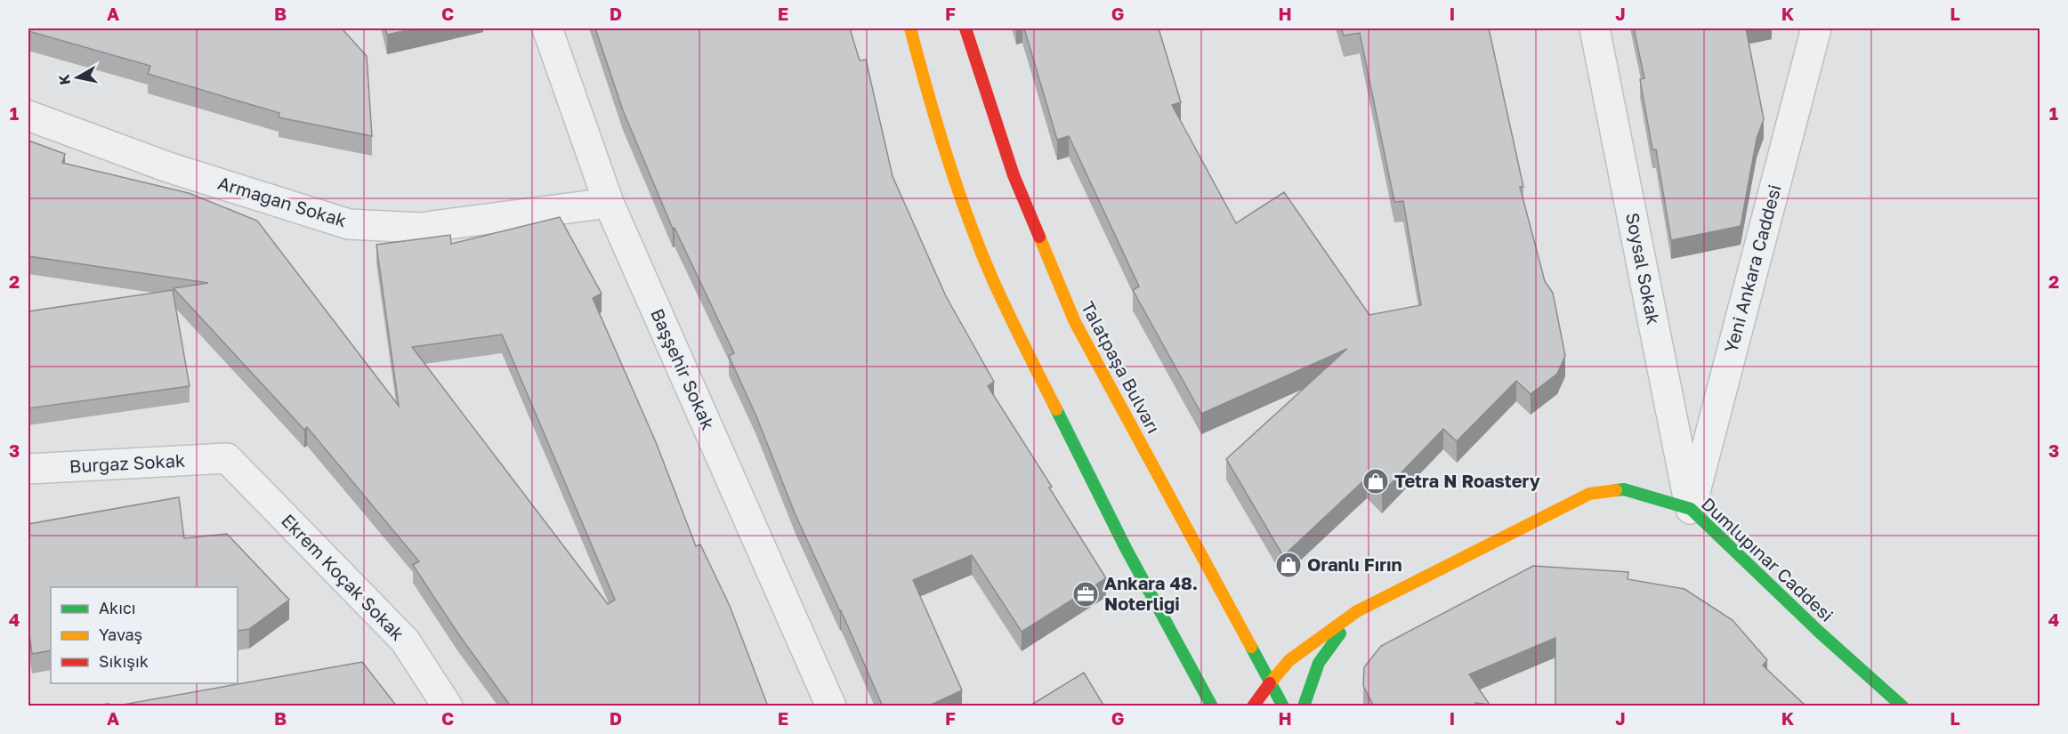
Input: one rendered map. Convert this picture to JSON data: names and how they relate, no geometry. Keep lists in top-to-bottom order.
{
  "streets": {
    "main road": ["Talatpaşa Bulvarı", "Dumlupınar Caddesi"],
    "street": [
      "Armağan Sokak",
      "Soysal Sokak",
      "Yeni Ankara Caddesi",
      "Başşehir Sokak",
      "Burgaz Sokak",
      "Ekrem Koçak Sokak"
    ]
  },
  "crossings": [
    ["Armağan Sokak", "Başşehir Sokak"],
    ["Soysal Sokak", "Yeni Ankara Caddesi"],
    ["Soysal Sokak", "Dumlupınar Caddesi"],
    ["Yeni Ankara Caddesi", "Dumlupınar Caddesi"],
    ["Talatpaşa Bulvarı", "Dumlupınar Caddesi"],
    ["Burgaz Sokak", "Ekrem Koçak Sokak"]
  ],
  "places": {
    "shop": ["Tetra N Roastery", "Oranlı Fırın"],
    "office": ["Ankara 48. Noterliği"]
  },
  "legend": ["Akıcı", "Yavaş", "Sıkışık"],
  "north": "left",
  "grid": {
    "columns": [
      "A",
      "B",
      "C",
      "D",
      "E",
      "F",
      "G",
      "H",
      "I",
      "J",
      "K",
      "L"
    ],
    "rows": [
      "1",
      "2",
      "3",
      "4"
    ]
  }
}
